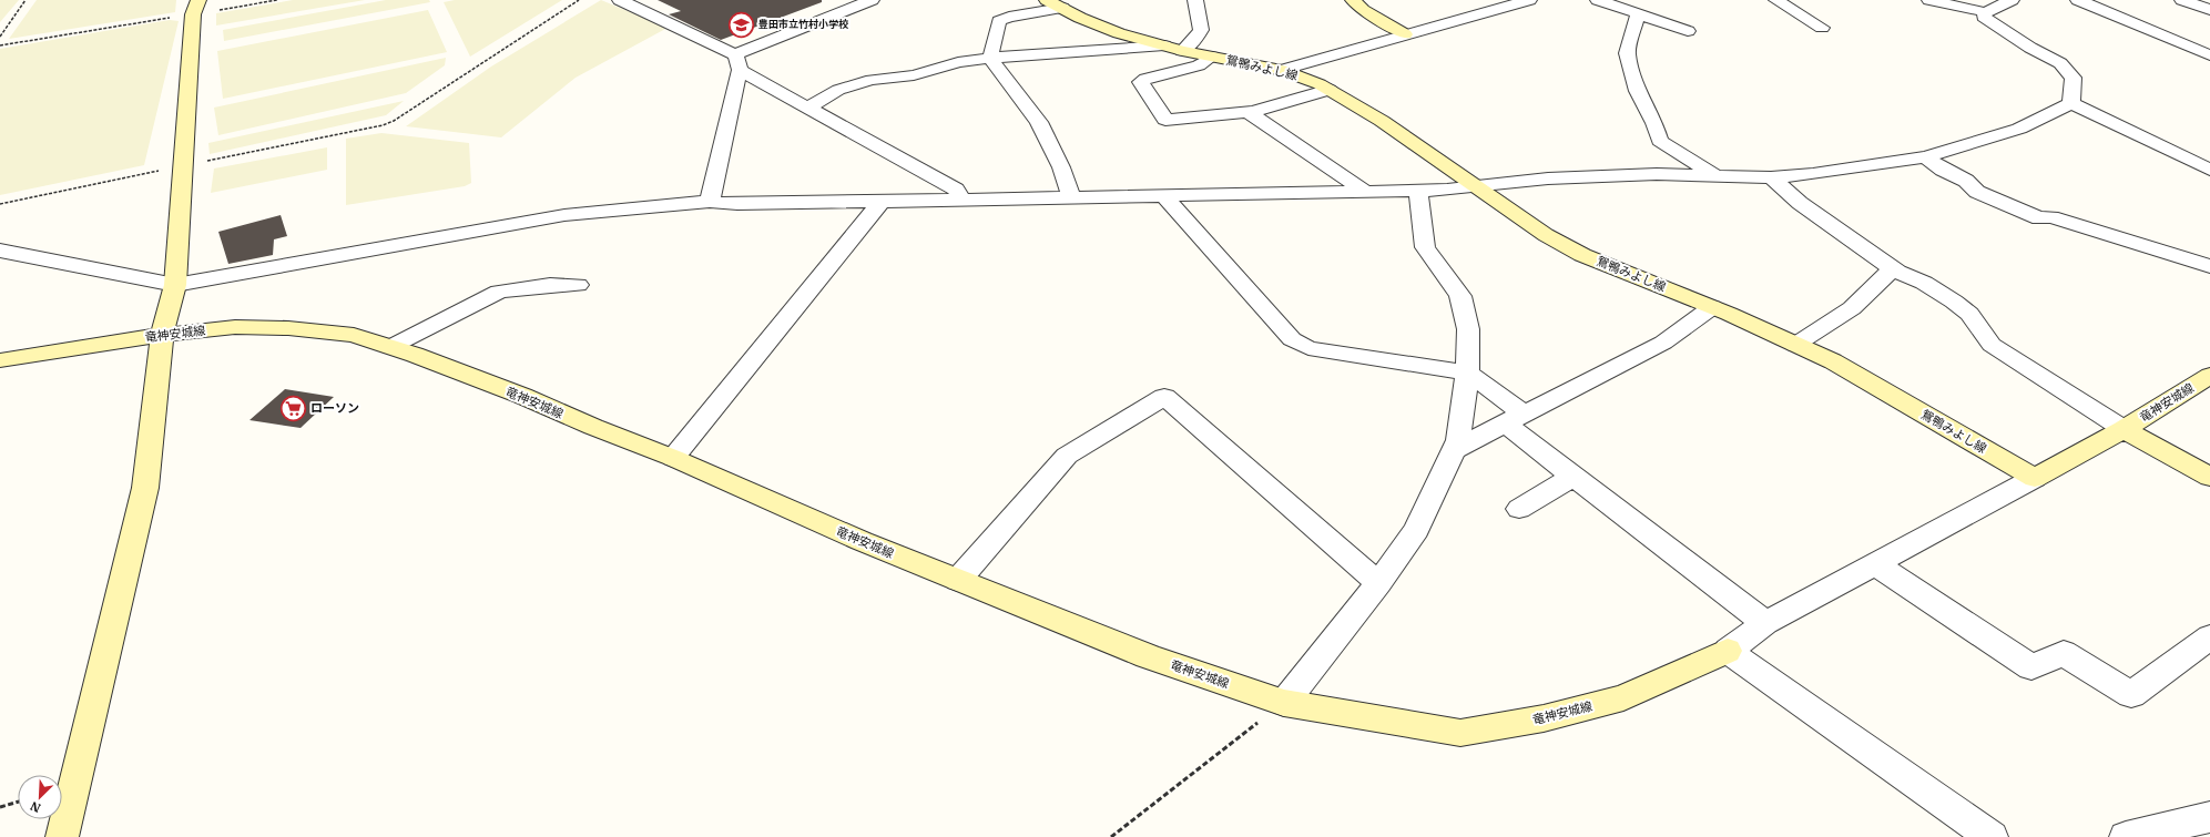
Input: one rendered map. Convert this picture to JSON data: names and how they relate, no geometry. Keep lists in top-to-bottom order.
{
  "streets": {
    "street": ["鴛鴨みよし線", "竜神安城線"]
  },
  "places": {
    "school or university": ["豊田市立竹村小学校"],
    "supermarket": ["ローソン"]
  },
  "north": "bottom left"
}
